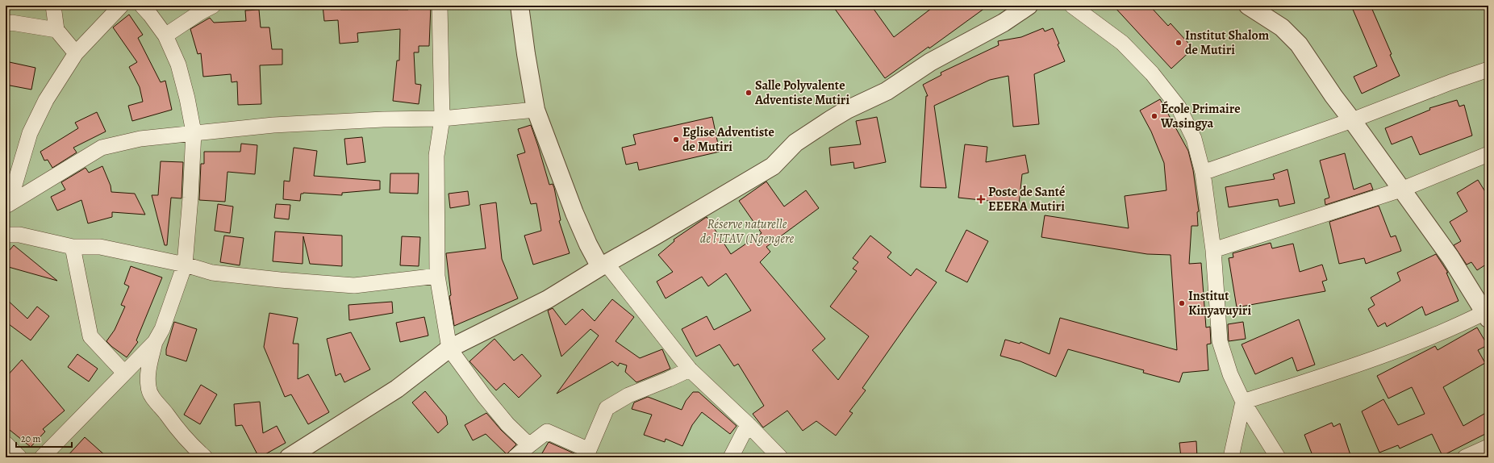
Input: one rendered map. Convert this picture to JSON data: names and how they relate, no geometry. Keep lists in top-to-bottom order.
{
  "parks": ["Réserve naturelle de l'ITAV (Ngengere"],
  "places": {
    "other": [
      "Institut Shalom de Mutiri",
      "Salle Polyvalente Adventiste Mutiri",
      "École Primaire Wasingya",
      "Eglise Adventiste de Mutiri",
      "Institut Kinyavuyiri"
    ],
    "health": ["Poste de Santé EEERA Mutiri"]
  },
  "scale_bar": "20 m"
}
